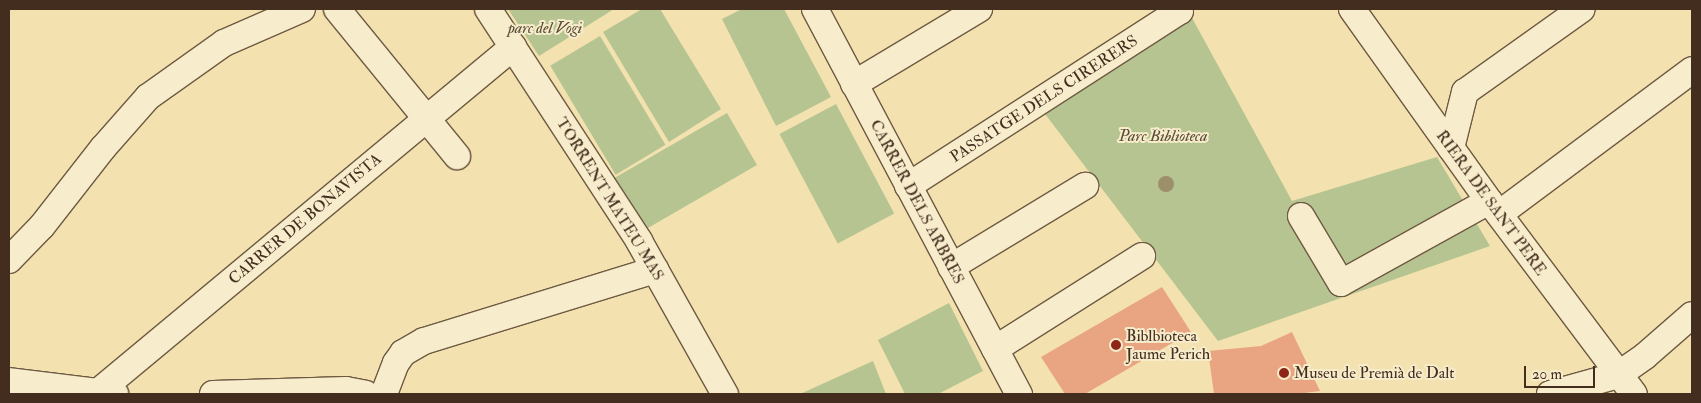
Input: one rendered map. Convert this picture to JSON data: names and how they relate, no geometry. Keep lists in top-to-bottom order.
{
  "streets": {
    "street": [
      "PASSATGE DELS CIRERERS",
      "TORRENT MATEU MAS",
      "CARRER DELS ARBRES",
      "RIERA DE SANT PERE",
      "CARRER DE BONAVISTA"
    ]
  },
  "crossings": [
    ["PASSATGE DELS CIRERERS", "CARRER DELS ARBRES"],
    ["TORRENT MATEU MAS", "CARRER DE BONAVISTA"]
  ],
  "parks": ["parc del Vogi", "Parc Biblioteca"],
  "places": ["Biblbioteca Jaume Perich", "Museu de Premià de Dalt"],
  "scale_bar": "20 m"
}
